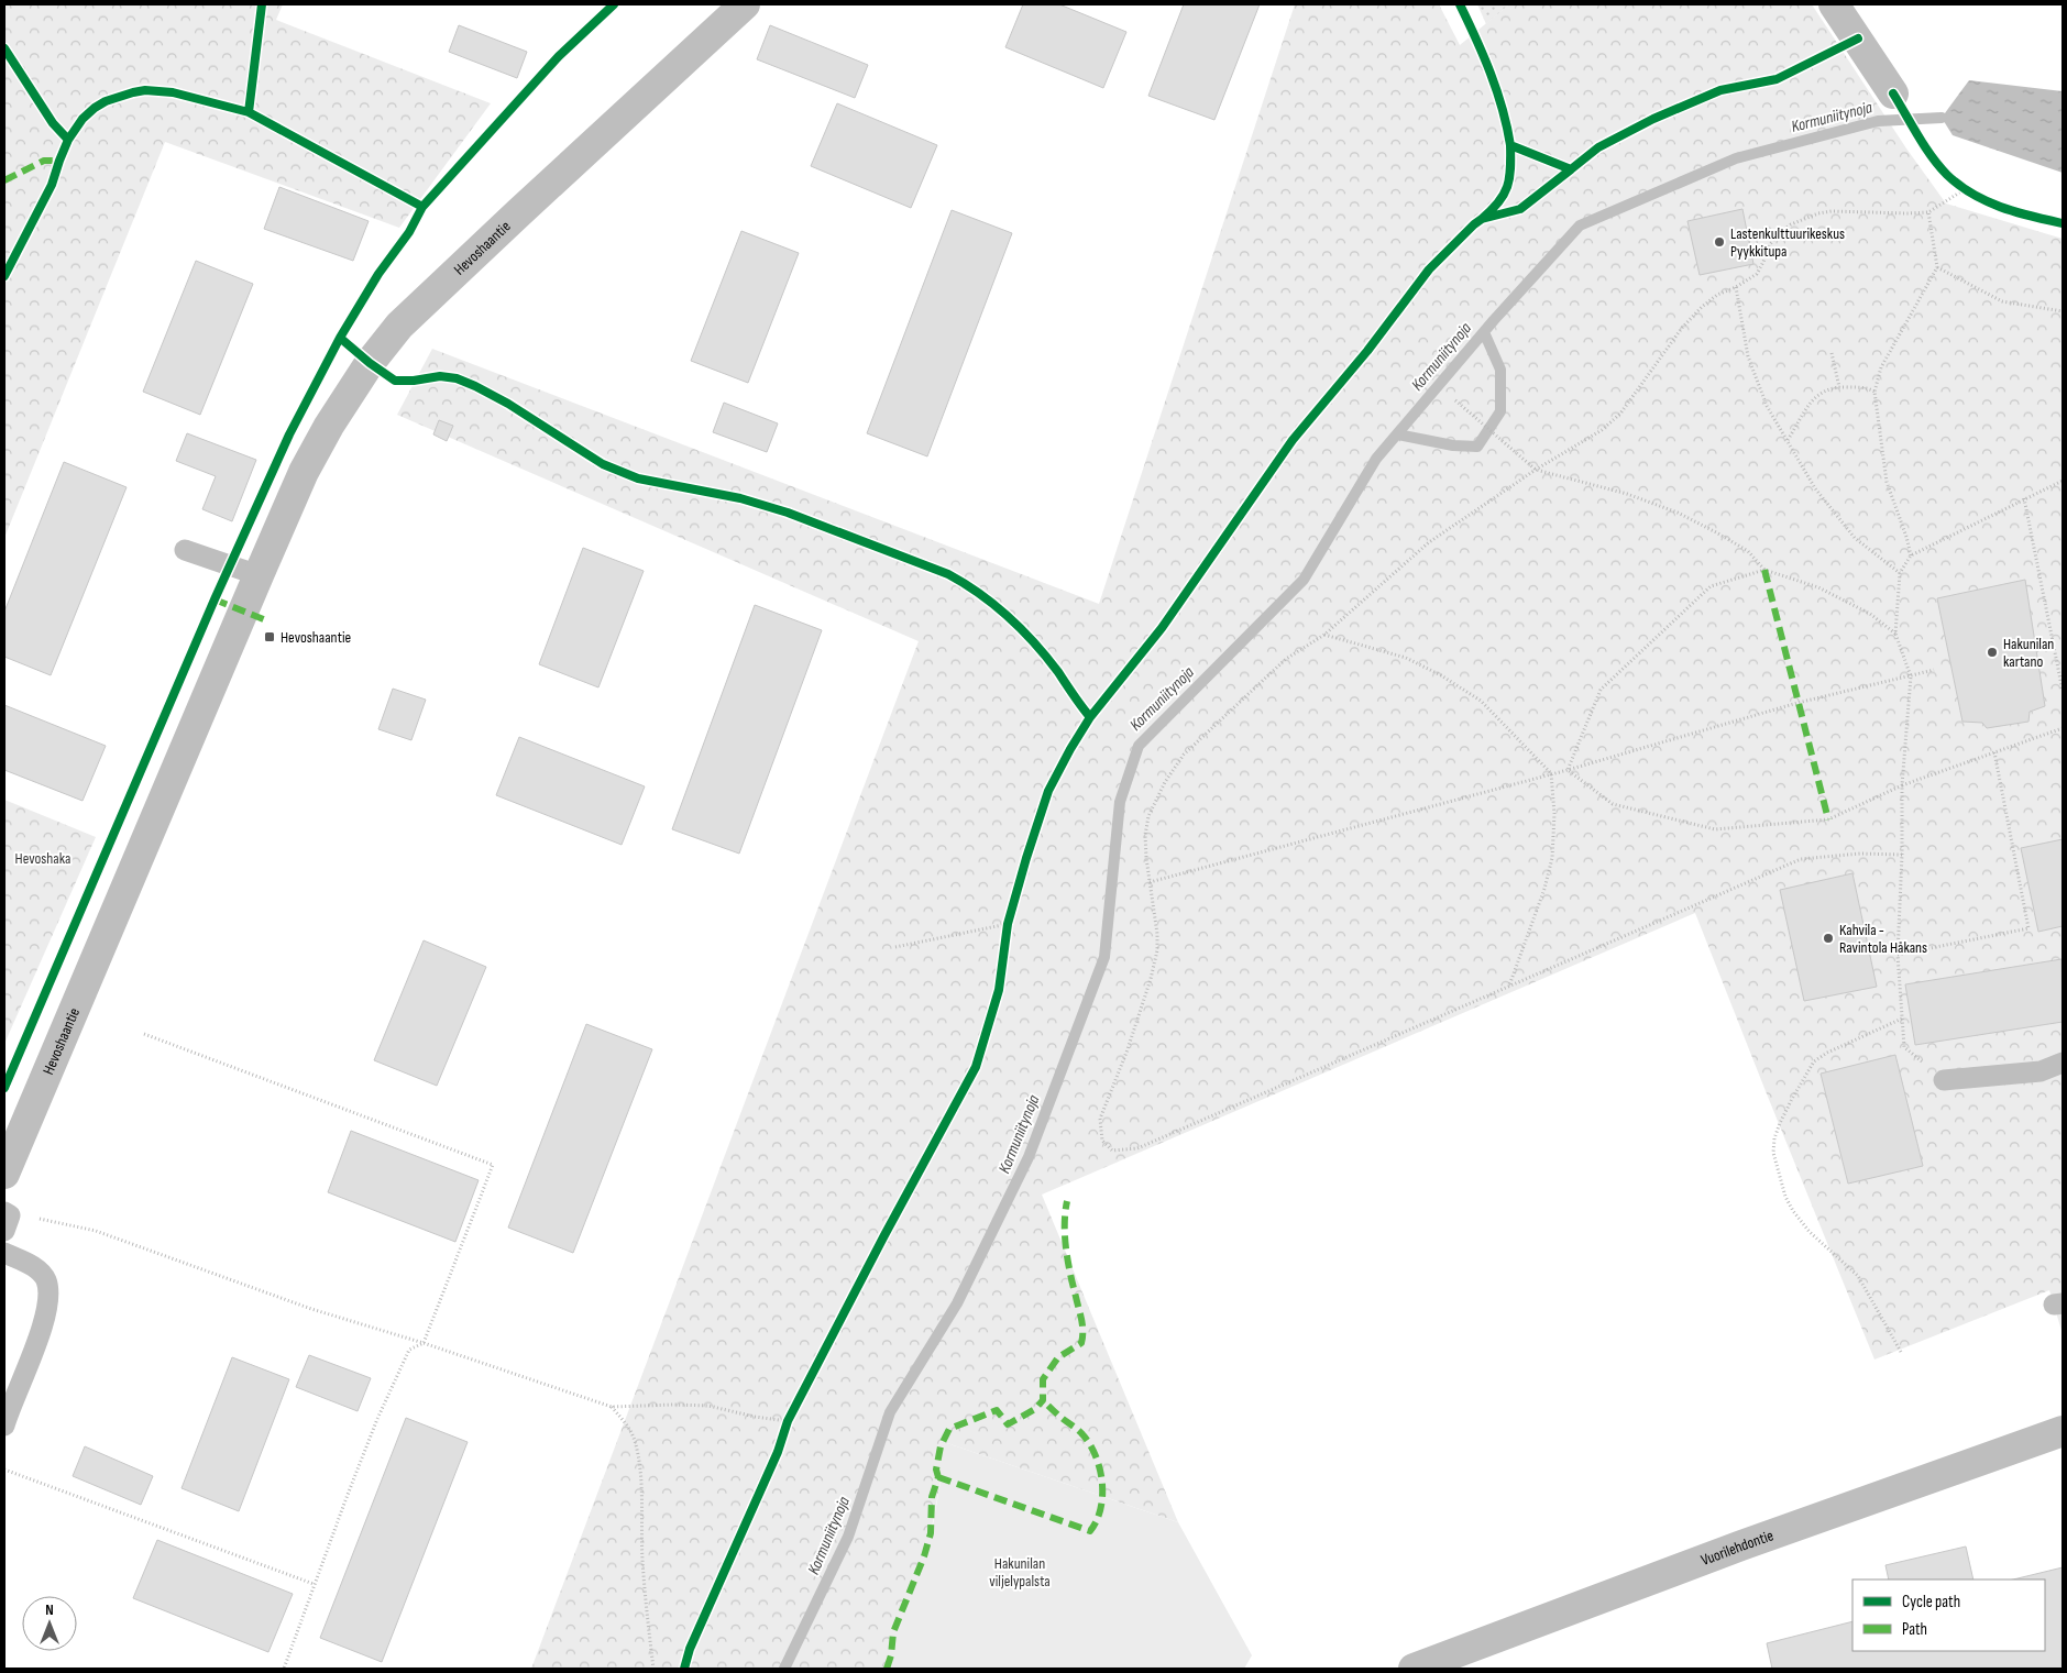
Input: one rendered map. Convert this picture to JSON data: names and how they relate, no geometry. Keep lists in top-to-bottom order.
{
  "streets": {
    "street": ["Hevoshaantie", "Vuorilehdontie"]
  },
  "water": ["Kormuniitynoja"],
  "parks": ["Hevoshaka", "Hakunilan viljelypalsta"],
  "places": {
    "other": ["Lastenkulttuurikeskus Pyykkitupa", "Hakunilan kartano", "Kahvila - Ravintola Håkans"],
    "transit": ["Hevoshaantie"]
  },
  "legend": ["Cycle path", "Path"],
  "north": "top"
}
